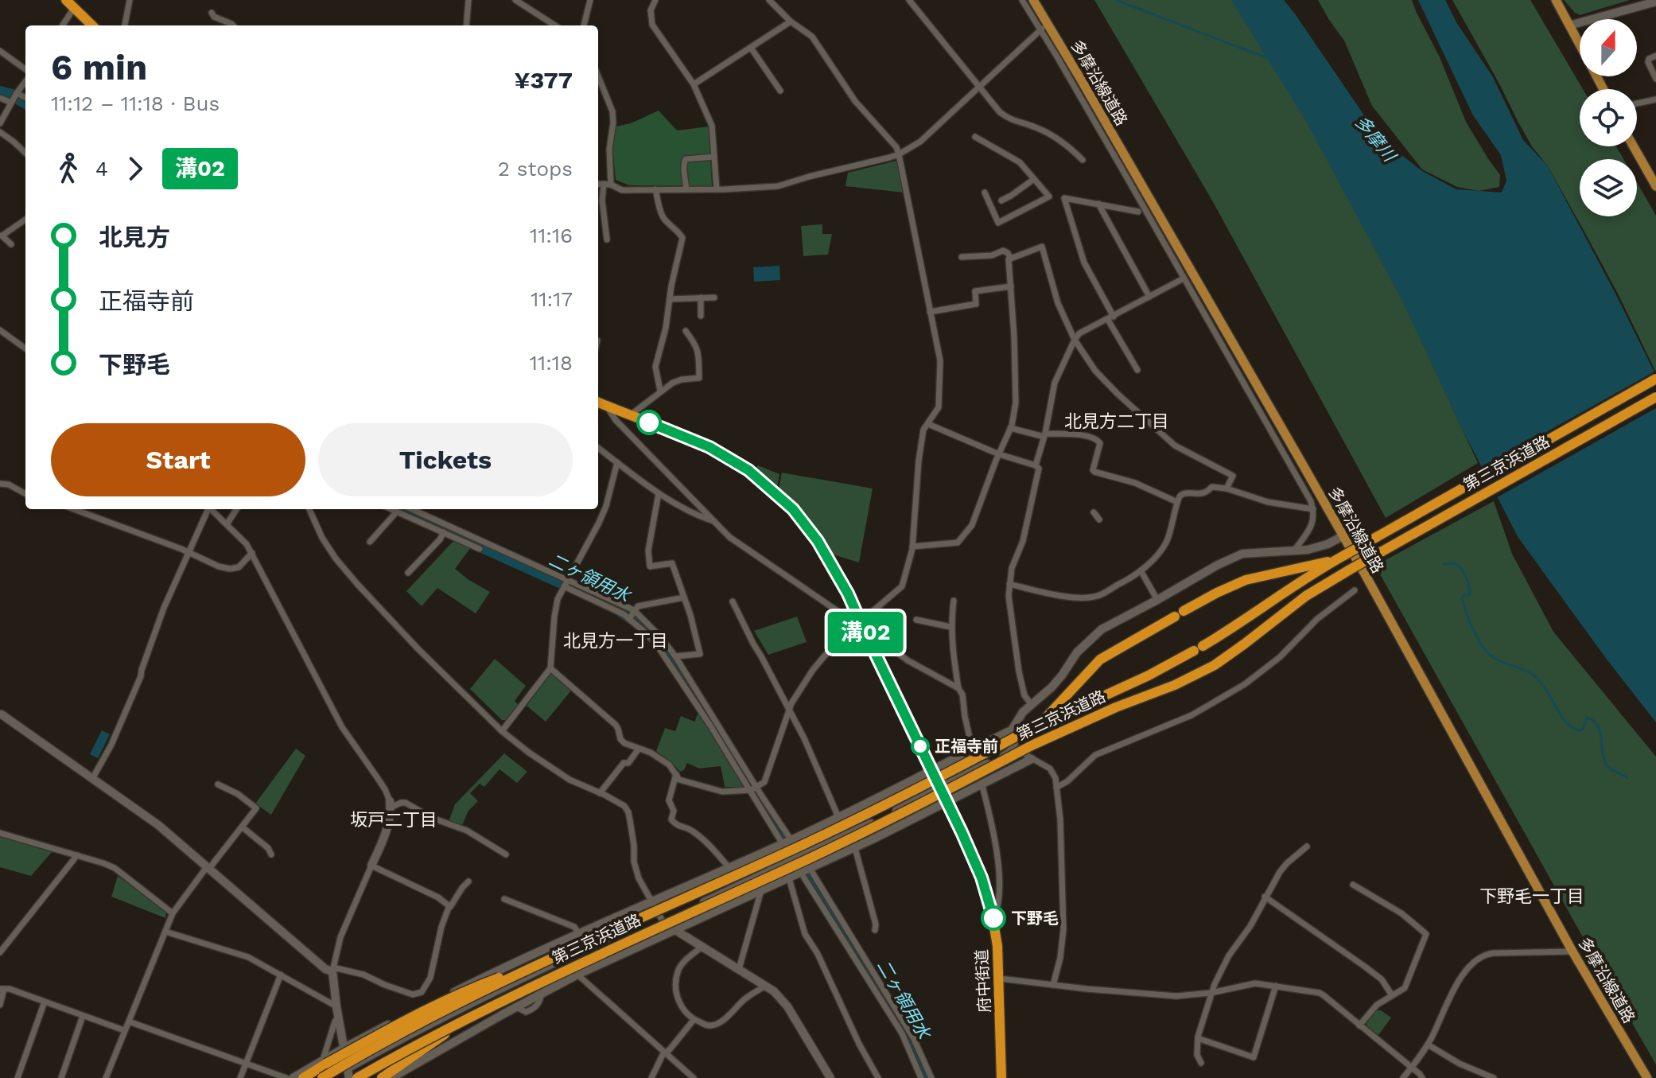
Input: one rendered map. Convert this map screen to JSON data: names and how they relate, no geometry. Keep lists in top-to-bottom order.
{
  "streets": {
    "highway": ["第三京浜道路", "府中街道"],
    "main road": ["多摩沿線道路"]
  },
  "districts": [
    "北見方二丁目",
    "北見方一丁目",
    "坂戸二丁目",
    "下野毛一丁目"
  ],
  "water": ["多摩川", "二ヶ領用水"],
  "places": ["正福寺前", "下野毛"],
  "lines": ["bus line 溝02"],
  "north": "top",
  "page": {
    "on_map": "溝02",
    "heading": ["6 min", "11:12 – 11:18 · Bus", "¥377"],
    "legs": ["4", "溝02", "2 stops"],
    "list": [
      {
        "name": "北見方",
        "value": "11:16"
      },
      {
        "name": "正福寺前",
        "value": "11:17"
      },
      {
        "name": "下野毛",
        "value": "11:18"
      }
    ],
    "buttons": ["Start", "Tickets"]
  }
}
